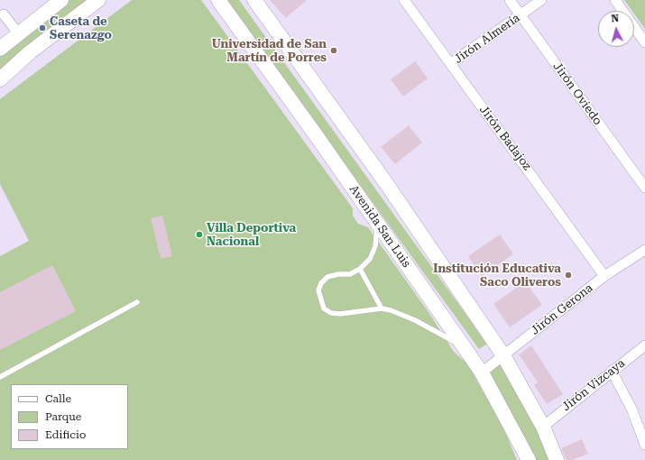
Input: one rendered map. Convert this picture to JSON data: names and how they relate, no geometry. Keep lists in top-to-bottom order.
{
  "streets": {
    "main road": ["Avenida San Luis"],
    "street": [
      "Jirón Almería",
      "Jirón Oviedo",
      "Jirón Badajoz",
      "Jirón Gerona",
      "Jirón Vizcaya"
    ]
  },
  "crossings": [
    ["Jirón Almería", "Jirón Oviedo"],
    ["Jirón Almería", "Jirón Badajoz"],
    ["Jirón Badajoz", "Jirón Gerona"],
    ["Avenida San Luis", "Jirón Gerona"]
  ],
  "places": [
    "Caseta de Serenazgo",
    "Universidad de San Martín de Porres",
    "Villa Deportiva Nacional",
    "Institución Educativa Saco Oliveros"
  ],
  "legend": ["Calle", "Parque", "Edificio"],
  "north": "top"
}
